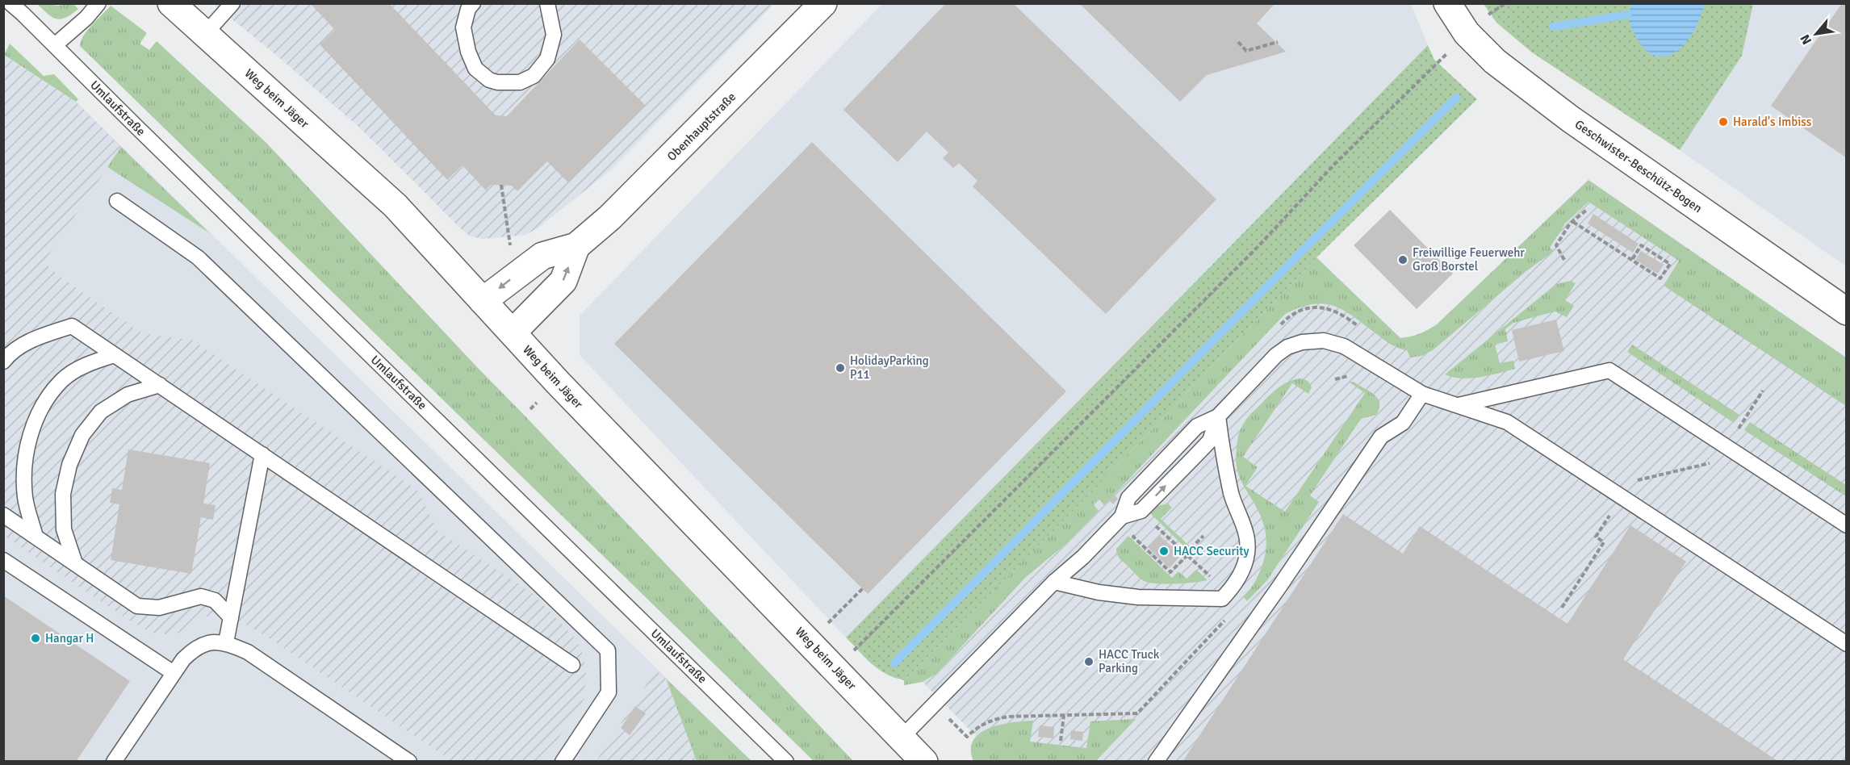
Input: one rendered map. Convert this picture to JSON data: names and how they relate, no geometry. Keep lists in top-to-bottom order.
{
  "streets": {
    "street": ["Weg beim Jäger", "Obenhauptstraße", "Geschwister-Beschütz-Bogen"],
    "lane": ["Umlaufstraße"]
  },
  "crossings": [
    ["Weg beim Jäger", "Obenhauptstraße"]
  ],
  "places": [
    "Harald's Imbiss",
    "Freiwillige Feuerwehr Groß Borstel",
    "HolidayParking P11",
    "HACC Security",
    "Hangar H",
    "HACC Truck Parking"
  ],
  "north": "bottom left"
}
